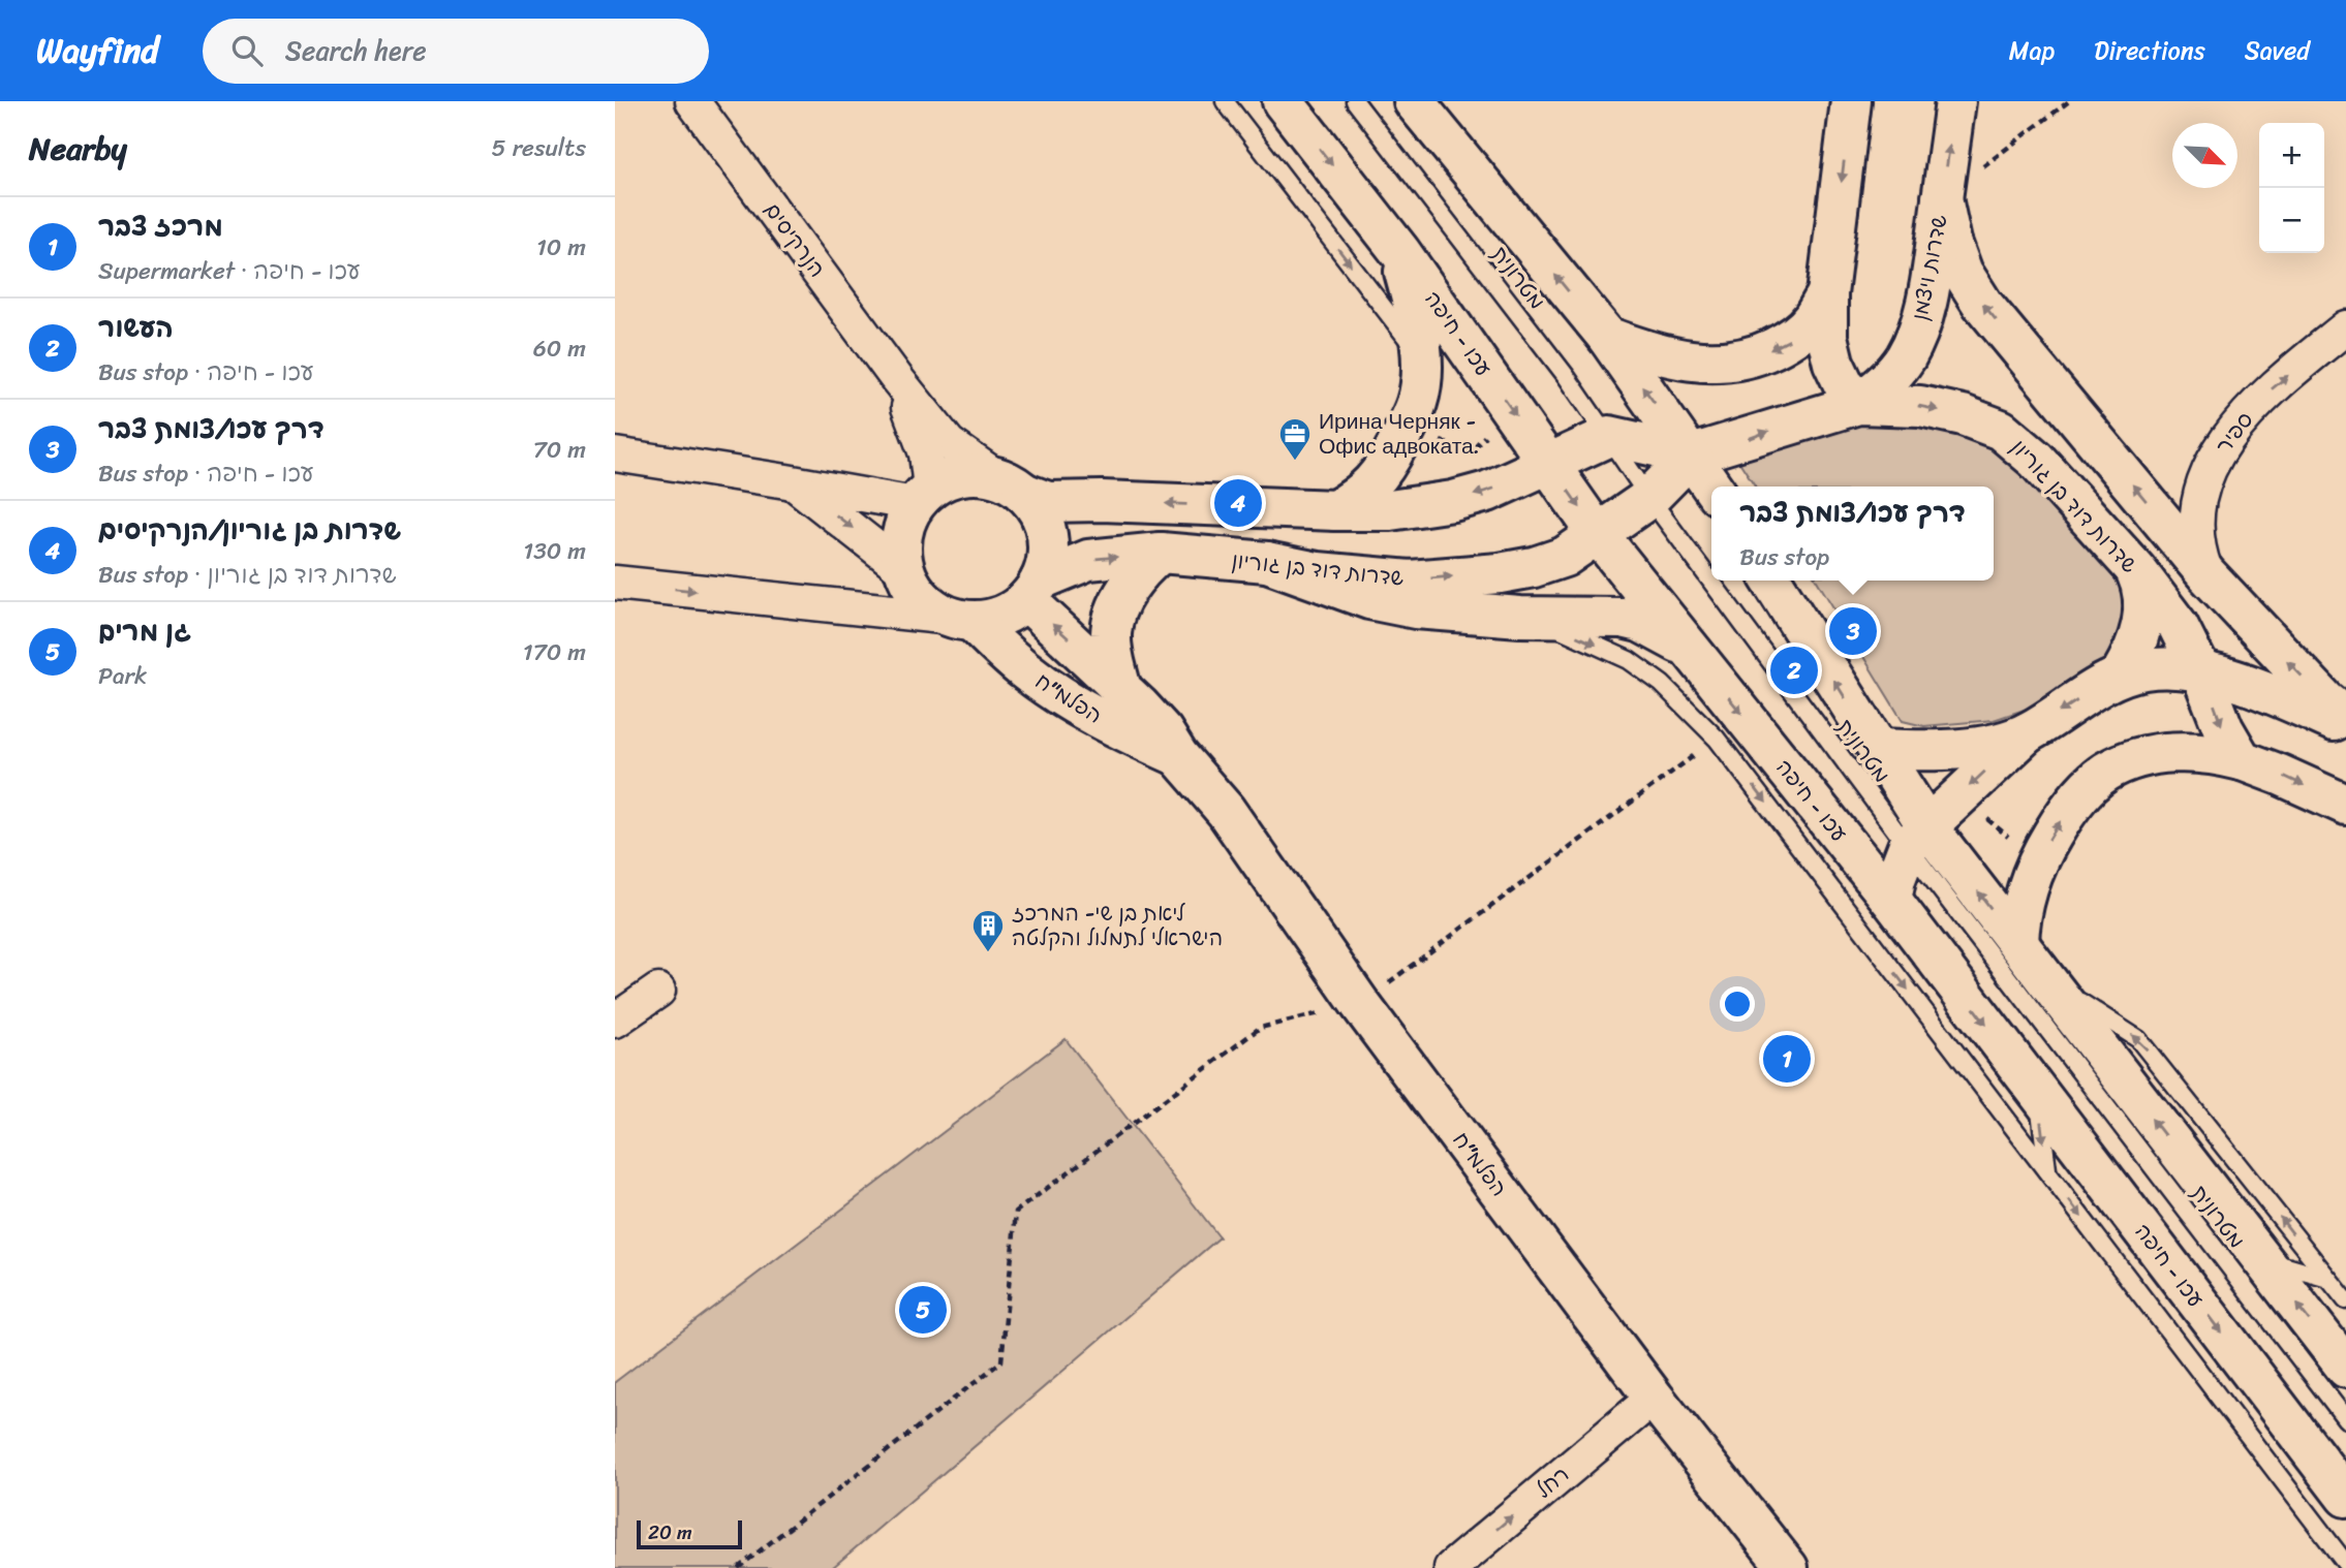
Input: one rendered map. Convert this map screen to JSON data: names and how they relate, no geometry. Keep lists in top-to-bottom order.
{
  "streets": {
    "main road": [
      "שדרות ויצמן",
      "עכו - חיפה",
      "שדרות דוד בן גוריון",
      "הפלמ\"ח"
    ],
    "street": ["הנרקיסים", "ספיר", "רחל"],
    "lane": ["מטרונית"]
  },
  "crossings": [
    ["הנרקיסים", "שדרות דוד בן גוריון"],
    ["הנרקיסים", "הפלמ\"ח"],
    ["שדרות ויצמן", "שדרות דוד בן גוריון"],
    ["מטרונית", "שדרות דוד בן גוריון"],
    ["עכו - חיפה", "שדרות דוד בן גוריון"],
    ["שדרות דוד בן גוריון", "הפלמ\"ח"],
    ["הפלמ\"ח", "רחל"]
  ],
  "one_way": ["ספיר", "רחל"],
  "places": {
    "office": ["Ирина Черняк - Офис адвоката."],
    "building": ["ליאת בן שי- המרכז הישראלי לתמלול והקלטה"]
  },
  "scale_bar": "20 m",
  "north": "bottom right",
  "page": {
    "header": "Wayfind",
    "search": "Search here",
    "nav": ["Map", "Directions", "Saved"],
    "heading": ["Nearby", "5 results"],
    "map_buttons": ["+", "−"],
    "list": [
      {
        "mark": "1",
        "name": "מרכז צבר",
        "note": "Supermarket · עכו - חיפה",
        "value": "10 m"
      },
      {
        "mark": "2",
        "name": "העשור",
        "note": "Bus stop · עכו - חיפה",
        "value": "60 m"
      },
      {
        "mark": "3",
        "name": "דרך עכו/צומת צבר",
        "note": "Bus stop · עכו - חיפה",
        "value": "70 m"
      },
      {
        "mark": "4",
        "name": "שדרות בן גוריון/הנרקיסים",
        "note": "Bus stop · שדרות דוד בן גוריון",
        "value": "130 m"
      },
      {
        "mark": "5",
        "name": "גן מרים",
        "note": "Park",
        "value": "170 m"
      }
    ],
    "pins": [
      "4",
      "3",
      "2",
      "1",
      "5"
    ],
    "popup": ["דרך עכו/צומת צבר", "Bus stop"],
    "scale": "20 m"
  }
}
